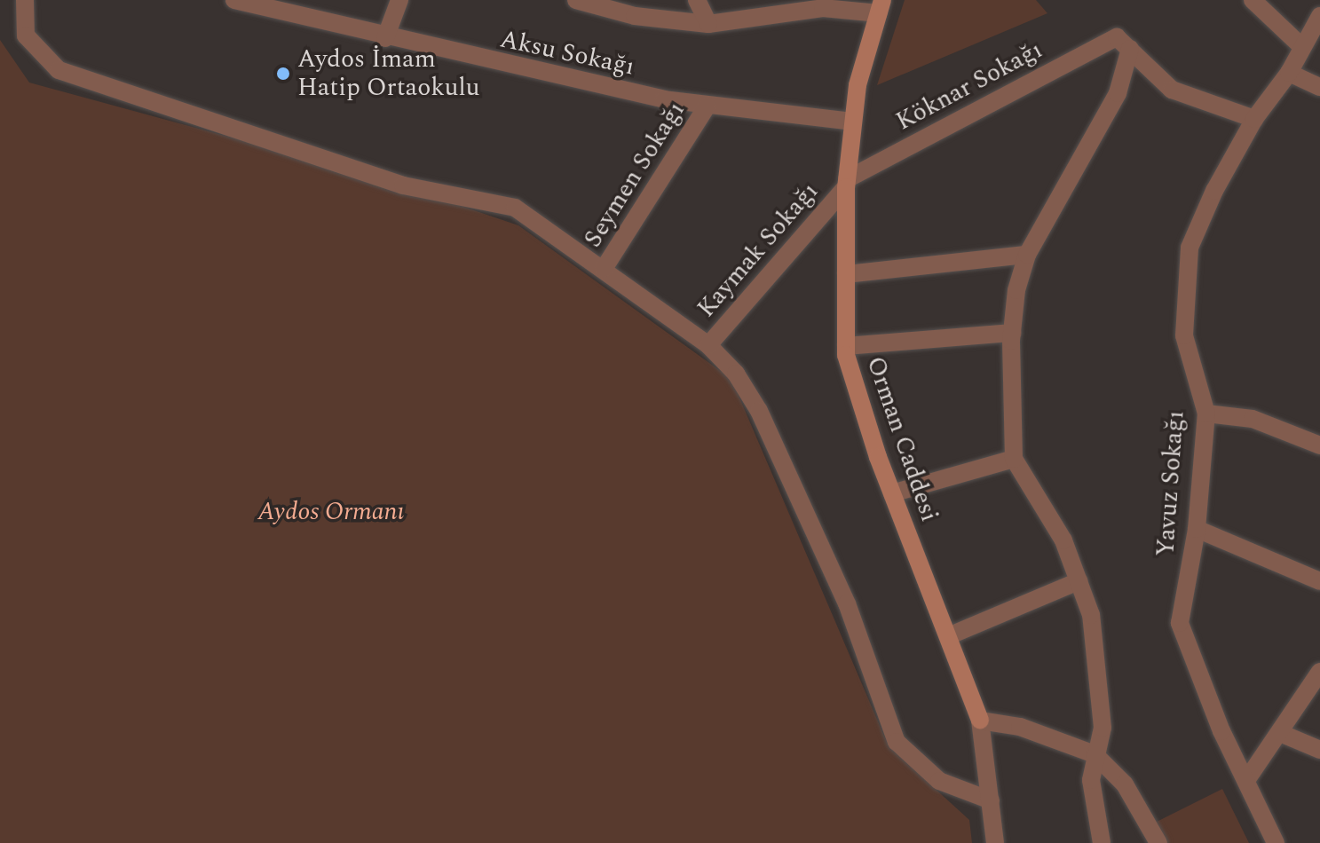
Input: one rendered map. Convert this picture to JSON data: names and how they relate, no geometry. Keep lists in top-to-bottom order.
{
  "streets": {
    "street": [
      "Aksu Sokağı",
      "Köknar Sokağı",
      "Seymen Sokağı",
      "Kaymak Sokağı",
      "Orman Caddesi",
      "Yavuz Sokağı"
    ]
  },
  "crossings": [
    ["Aksu Sokağı", "Seymen Sokağı"],
    ["Aksu Sokağı", "Orman Caddesi"],
    ["Köknar Sokağı", "Kaymak Sokağı"],
    ["Köknar Sokağı", "Orman Caddesi"],
    ["Kaymak Sokağı", "Orman Caddesi"]
  ],
  "parks": ["Aydos Ormanı"],
  "places": ["Aydos İmam Hatip Ortaokulu"]
}
